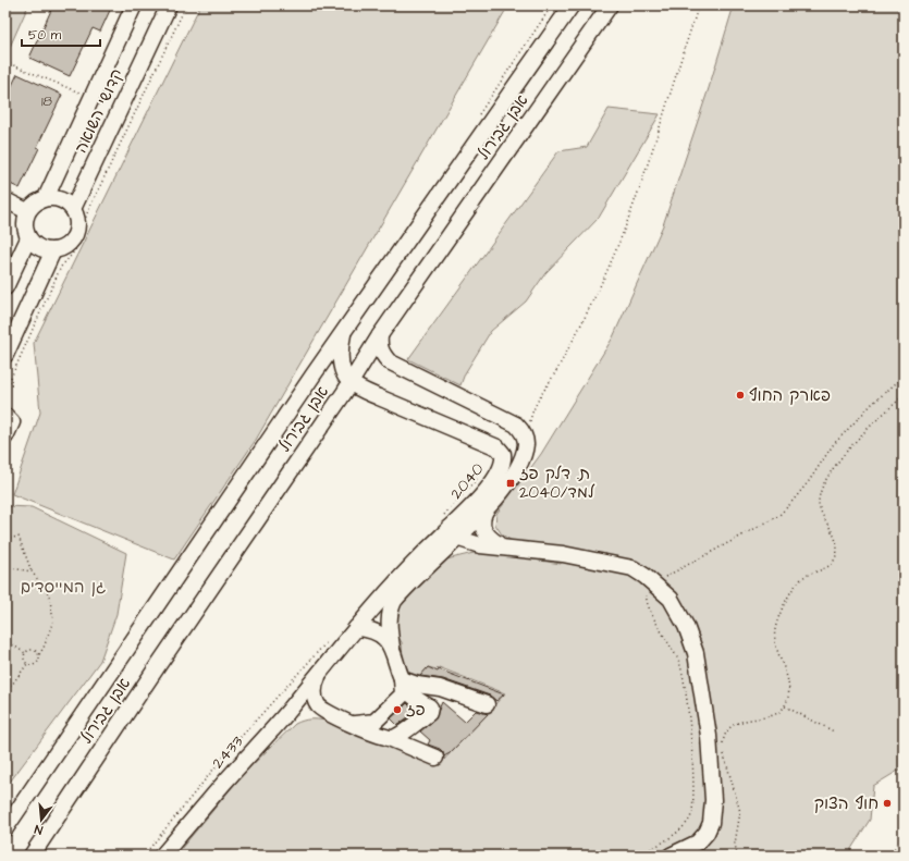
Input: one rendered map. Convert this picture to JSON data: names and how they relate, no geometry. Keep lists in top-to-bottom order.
{
  "streets": {
    "street": [
      "קדושי השואה",
      "אבן גבירול",
      "2040",
      "2433"
    ]
  },
  "crossings": [
    ["אבן גבירול", "2040"],
    ["2040", "2433"]
  ],
  "parks": ["גן המייסדים"],
  "places": {
    "other": ["פארק החוף", "פז", "חוף הצוק"],
    "transit": ["ת. דלק פז למד/2040"]
  },
  "house_numbers": ["18"],
  "scale_bar": "50 m",
  "north": "bottom"
}
